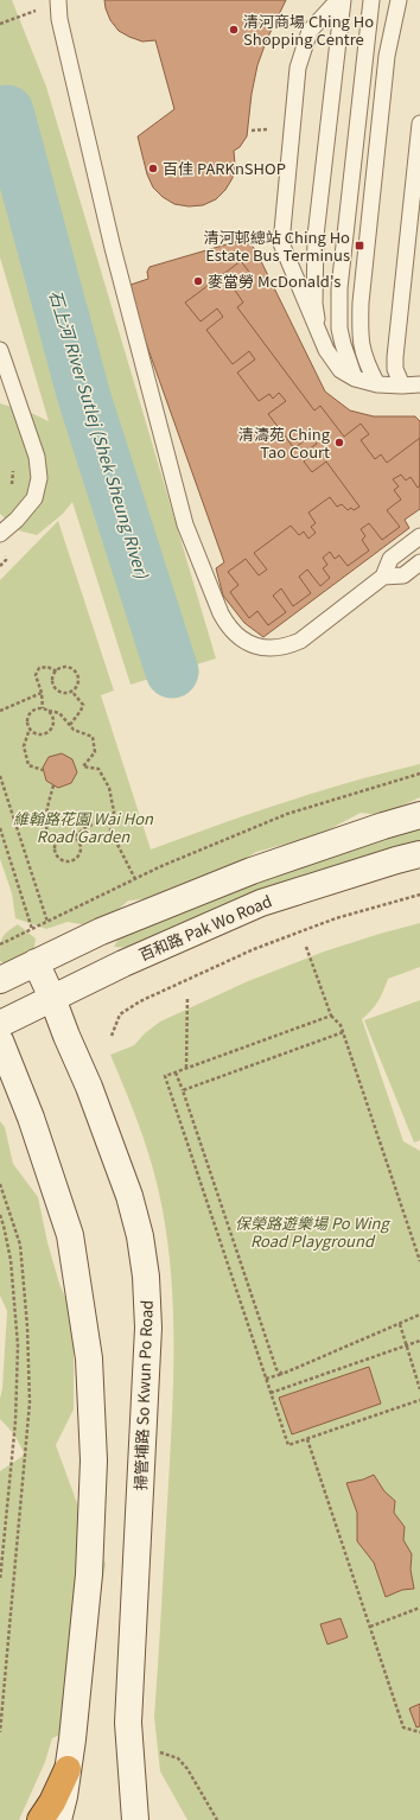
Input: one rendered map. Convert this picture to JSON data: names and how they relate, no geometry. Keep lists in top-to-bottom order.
{
  "streets": {
    "main road": ["百和路 Pak Wo Road", "掃管埔路 So Kwun Po Road"]
  },
  "crossings": [
    ["百和路 Pak Wo Road", "掃管埔路 So Kwun Po Road"]
  ],
  "water": ["石上河 River Sutlej (Shek Sheung River)"],
  "parks": ["維翰路花園 Wai Hon Road Garden", "保榮路遊樂場 Po Wing Road Playground"],
  "places": {
    "other": [
      "清河商場 Ching Ho Shopping Centre",
      "百佳 PARKnSHOP",
      "麥當勞 McDonald's",
      "清濤苑 Ching Tao Court"
    ],
    "transit": ["清河邨總站 Ching Ho Estate Bus Terminus"]
  }
}
